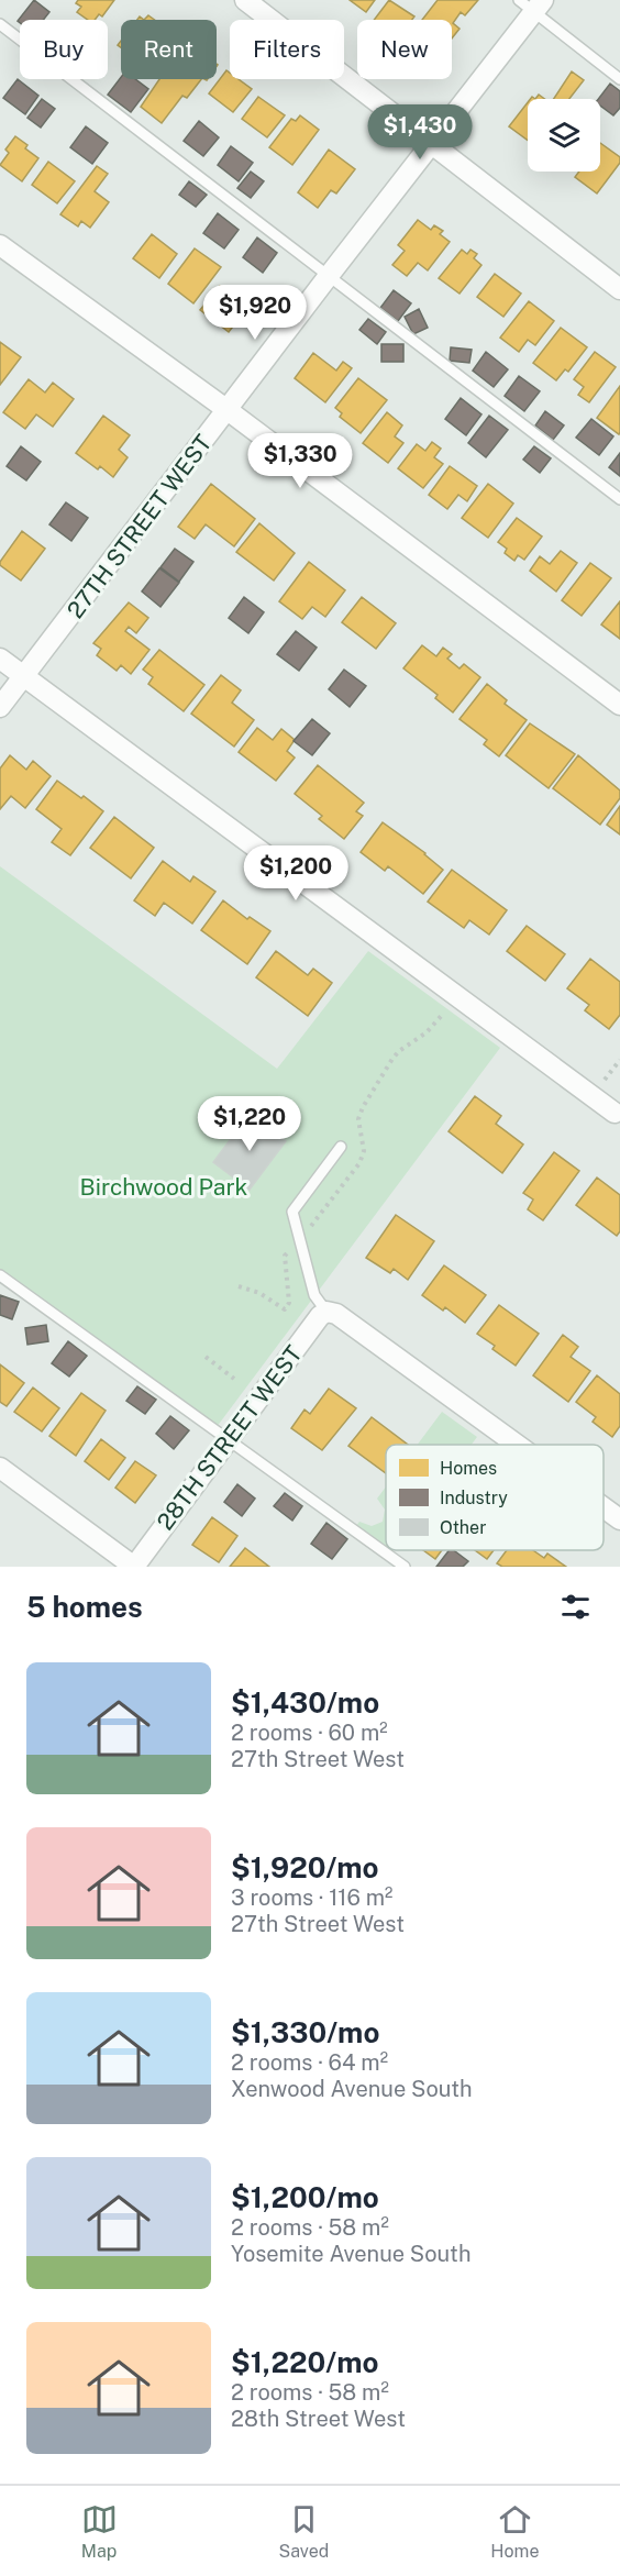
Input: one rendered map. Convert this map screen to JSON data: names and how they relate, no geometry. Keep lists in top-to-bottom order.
{
  "streets": {
    "street": ["27TH STREET WEST", "28TH STREET WEST"]
  },
  "parks": ["Birchwood Park"],
  "legend": ["Homes", "Industry", "Other"],
  "page": {
    "chip": [
      "Buy",
      "Rent",
      "Filters",
      "New"
    ],
    "price": [
      "$1,430",
      "$1,920",
      "$1,330",
      "$1,200",
      "$1,220"
    ],
    "heading": "5 homes",
    "list": [
      {
        "name": "$1,430/mo",
        "note": "2 rooms · 60 m² · 27th Street West"
      },
      {
        "name": "$1,920/mo",
        "note": "3 rooms · 116 m² · 27th Street West"
      },
      {
        "name": "$1,330/mo",
        "note": "2 rooms · 64 m² · Xenwood Avenue South"
      },
      {
        "name": "$1,200/mo",
        "note": "2 rooms · 58 m² · Yosemite Avenue South"
      },
      {
        "name": "$1,220/mo",
        "note": "2 rooms · 58 m² · 28th Street West"
      }
    ],
    "tabs": ["Map", "Saved", "Home"]
  }
}
